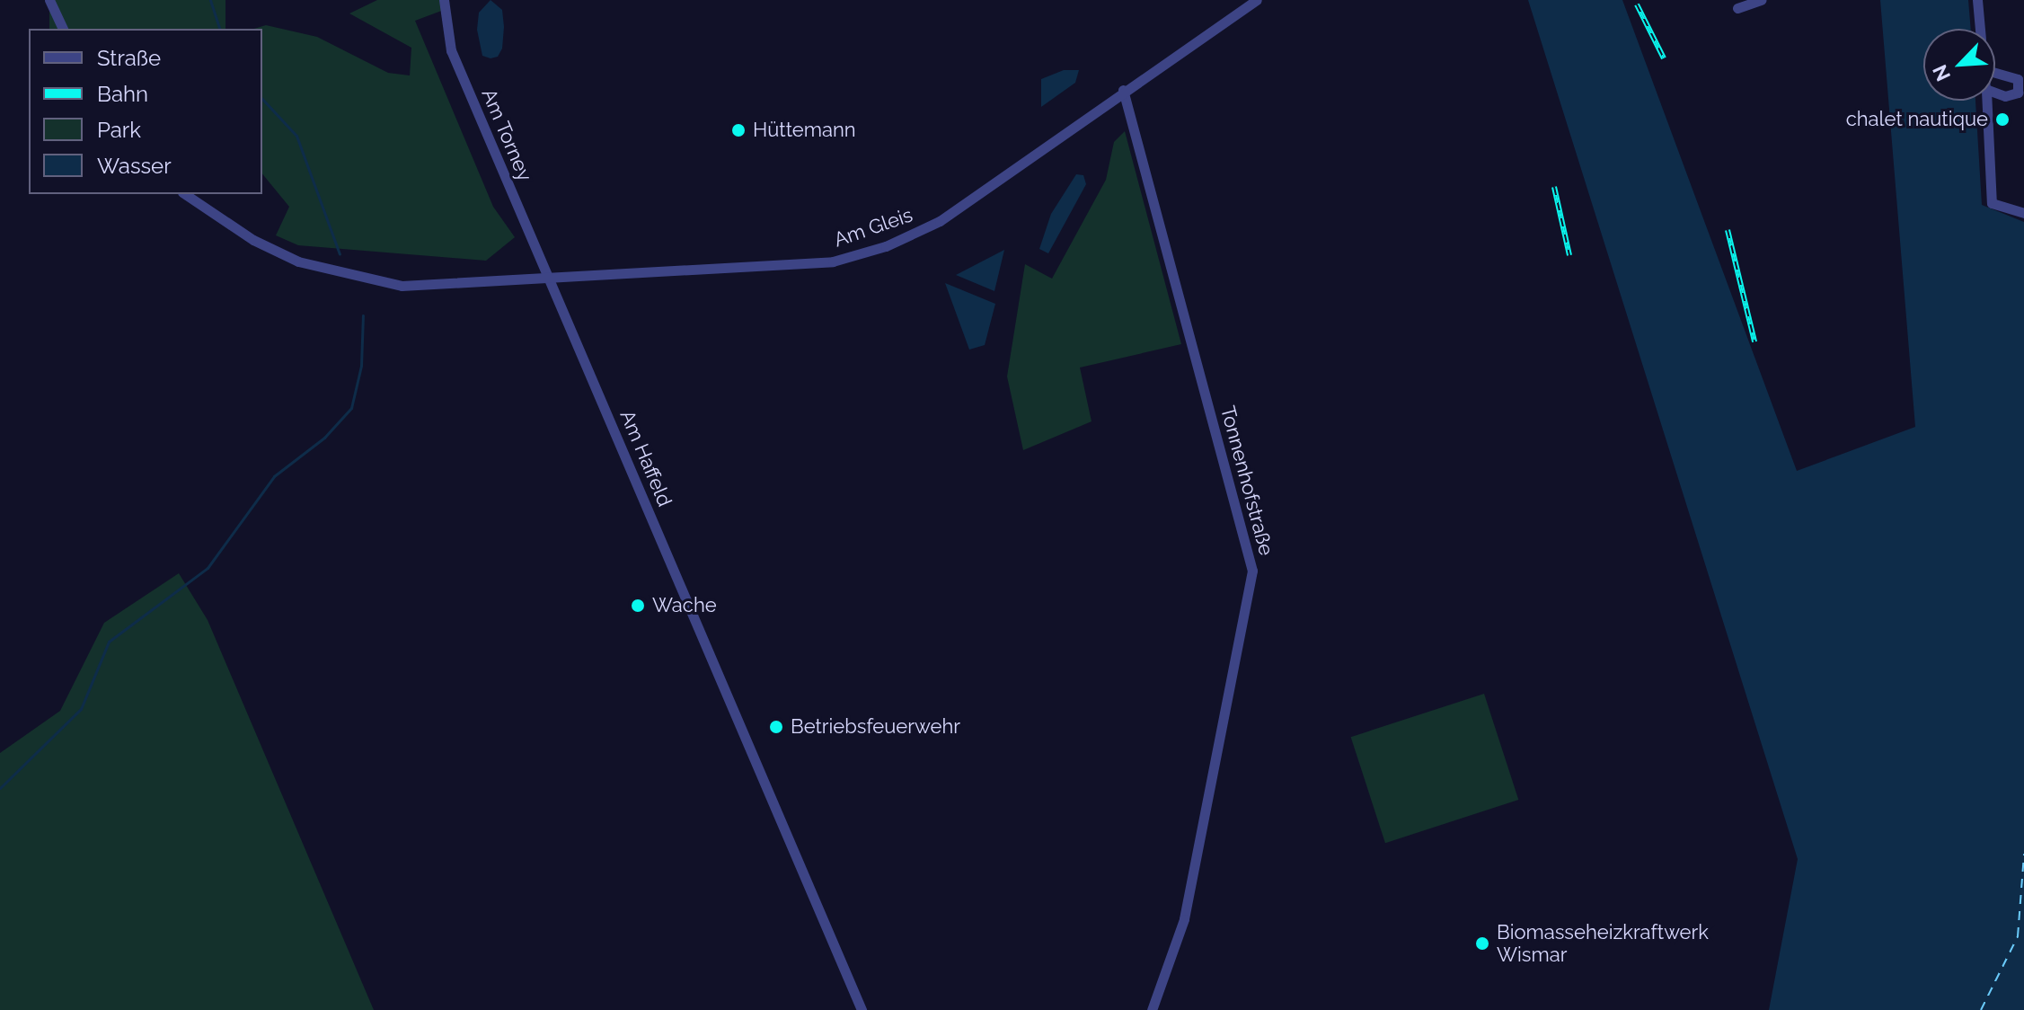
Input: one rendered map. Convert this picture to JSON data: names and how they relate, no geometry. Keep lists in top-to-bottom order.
{
  "streets": {
    "street": [
      "Am Torney",
      "Am Gleis",
      "Am Haffeld",
      "Tonnenhofstraße"
    ]
  },
  "crossings": [
    ["Am Torney", "Am Gleis"],
    ["Am Torney", "Am Haffeld"],
    ["Am Gleis", "Am Haffeld"],
    ["Am Gleis", "Tonnenhofstraße"]
  ],
  "places": [
    "chalet nautique",
    "Hüttemann",
    "Wache",
    "Betriebsfeuerwehr",
    "Biomasseheizkraftwerk Wismar"
  ],
  "legend": [
    "Straße",
    "Bahn",
    "Park",
    "Wasser"
  ],
  "north": "bottom left"
}
